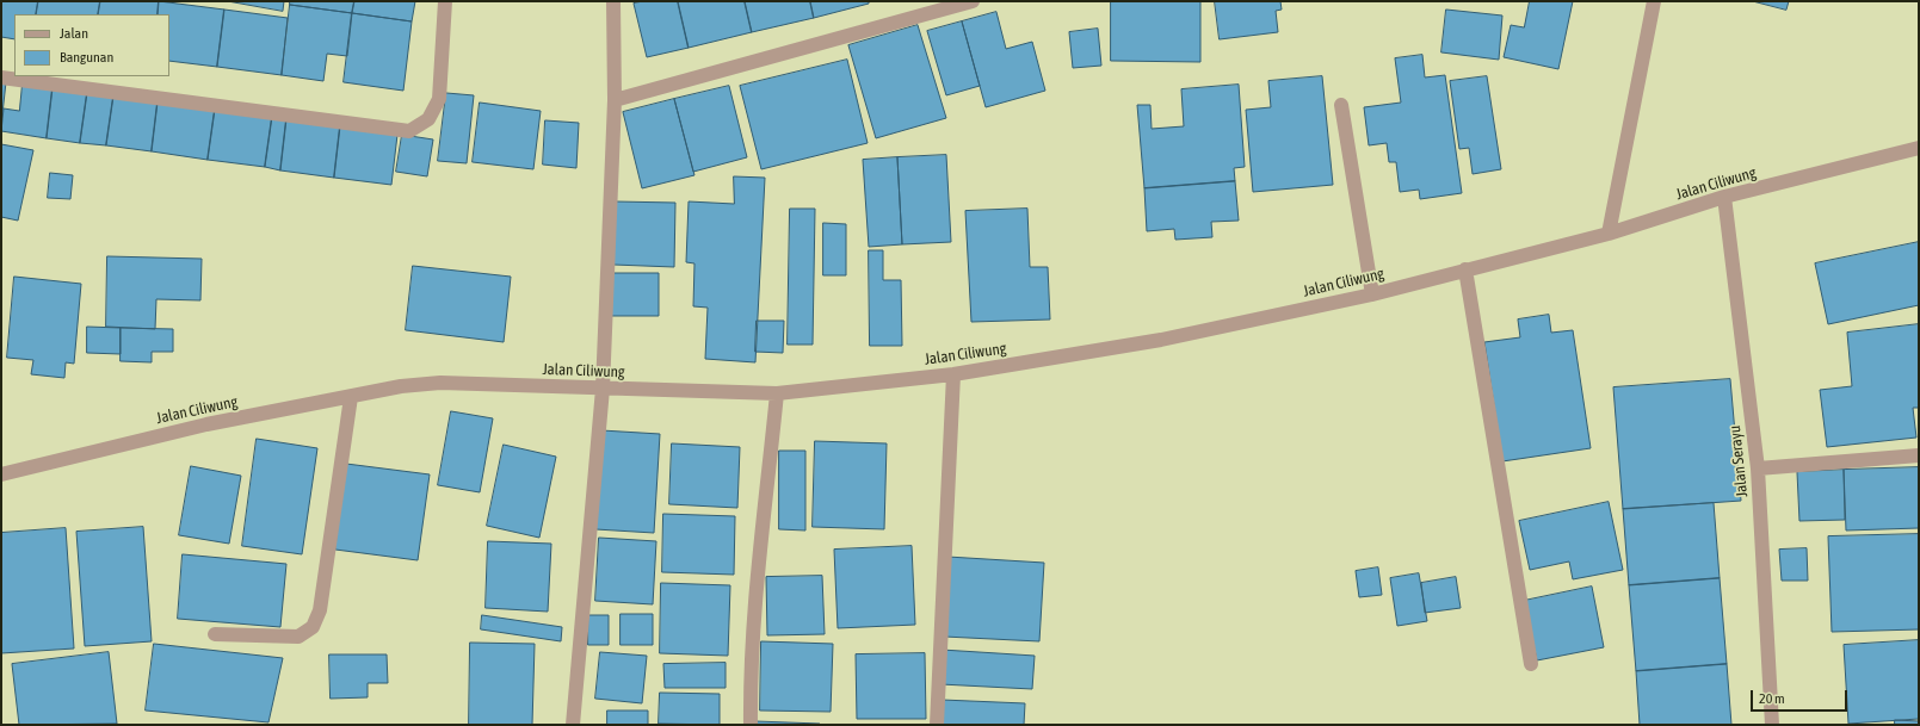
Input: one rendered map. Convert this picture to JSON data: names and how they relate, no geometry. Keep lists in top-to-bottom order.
{
  "streets": {
    "street": ["Jalan Ciliwung", "Jalan Serayu"]
  },
  "crossings": [
    ["Jalan Ciliwung", "Jalan Serayu"]
  ],
  "legend": ["Jalan", "Bangunan"],
  "scale_bar": "20 m"
}
